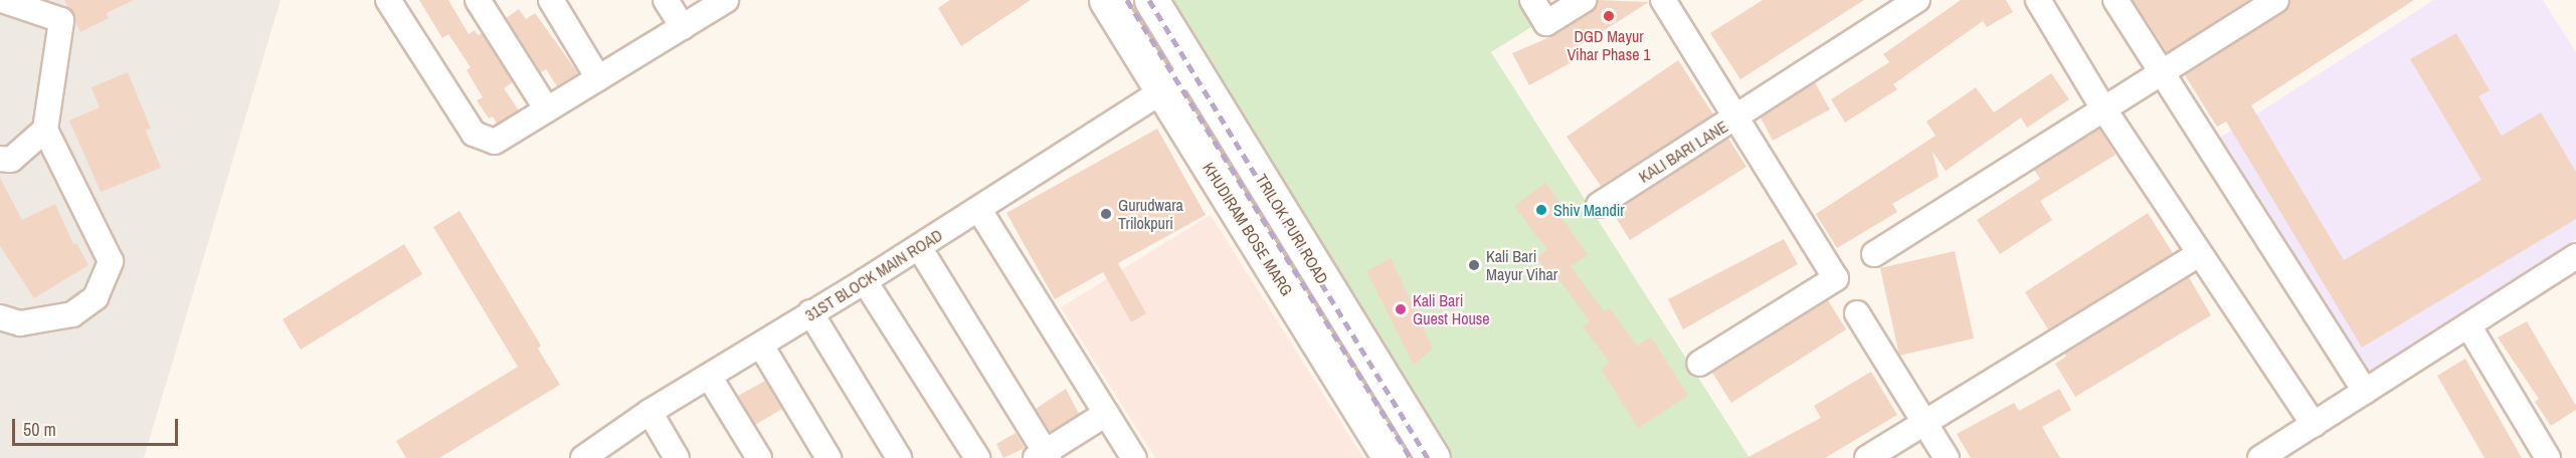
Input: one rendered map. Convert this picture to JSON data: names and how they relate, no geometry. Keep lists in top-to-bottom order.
{
  "streets": {
    "street": [
      "KALI BARI LANE",
      "KHUDIRAM BOSE MARG",
      "TRILOK PURI ROAD",
      "31ST BLOCK MAIN ROAD"
    ]
  },
  "crossings": [
    ["KHUDIRAM BOSE MARG", "31ST BLOCK MAIN ROAD"],
    ["TRILOK PURI ROAD", "31ST BLOCK MAIN ROAD"]
  ],
  "places": [
    "DGD Mayur Vihar Phase 1",
    "Shiv Mandir",
    "Gurudwara Trilokpuri",
    "Kali Bari Mayur Vihar",
    "Kali Bari Guest House"
  ],
  "scale_bar": "50 m"
}
